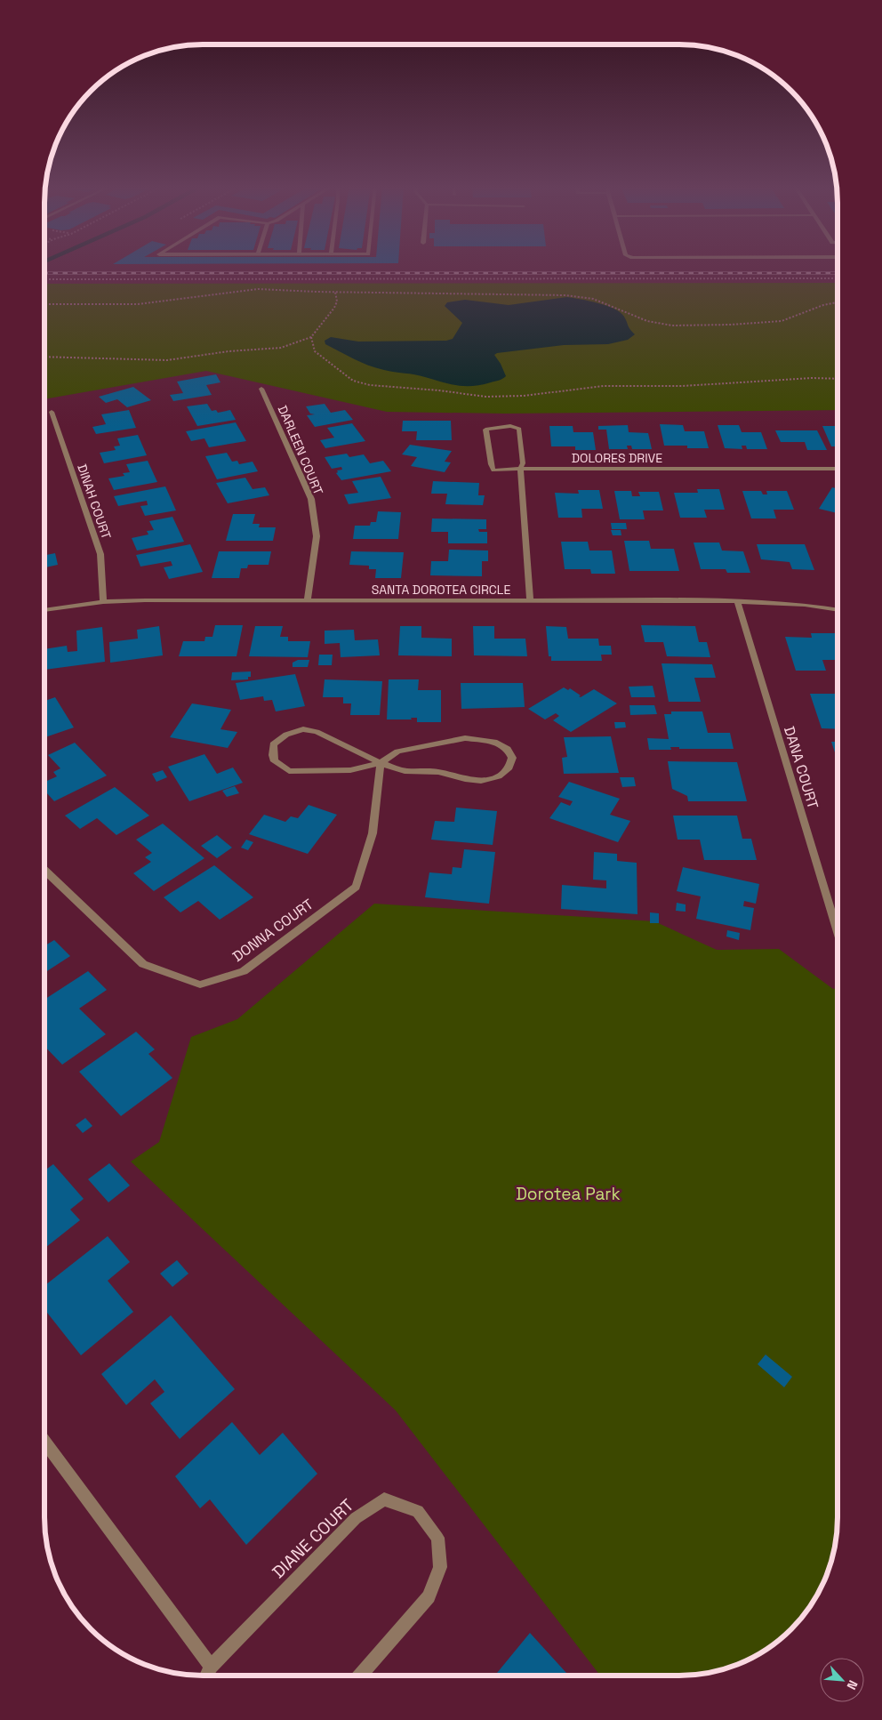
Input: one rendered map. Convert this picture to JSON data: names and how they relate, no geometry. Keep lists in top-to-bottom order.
{
  "streets": {
    "street": [
      "DARLEEN COURT",
      "DOLORES DRIVE",
      "DINAH COURT",
      "SANTA DOROTEA CIRCLE",
      "DANA COURT",
      "DONNA COURT",
      "DIANE COURT"
    ]
  },
  "crossings": [
    ["DARLEEN COURT", "SANTA DOROTEA CIRCLE"],
    ["DINAH COURT", "SANTA DOROTEA CIRCLE"],
    ["SANTA DOROTEA CIRCLE", "DANA COURT"]
  ],
  "parks": ["Dorotea Park"],
  "north": "bottom right"
}
